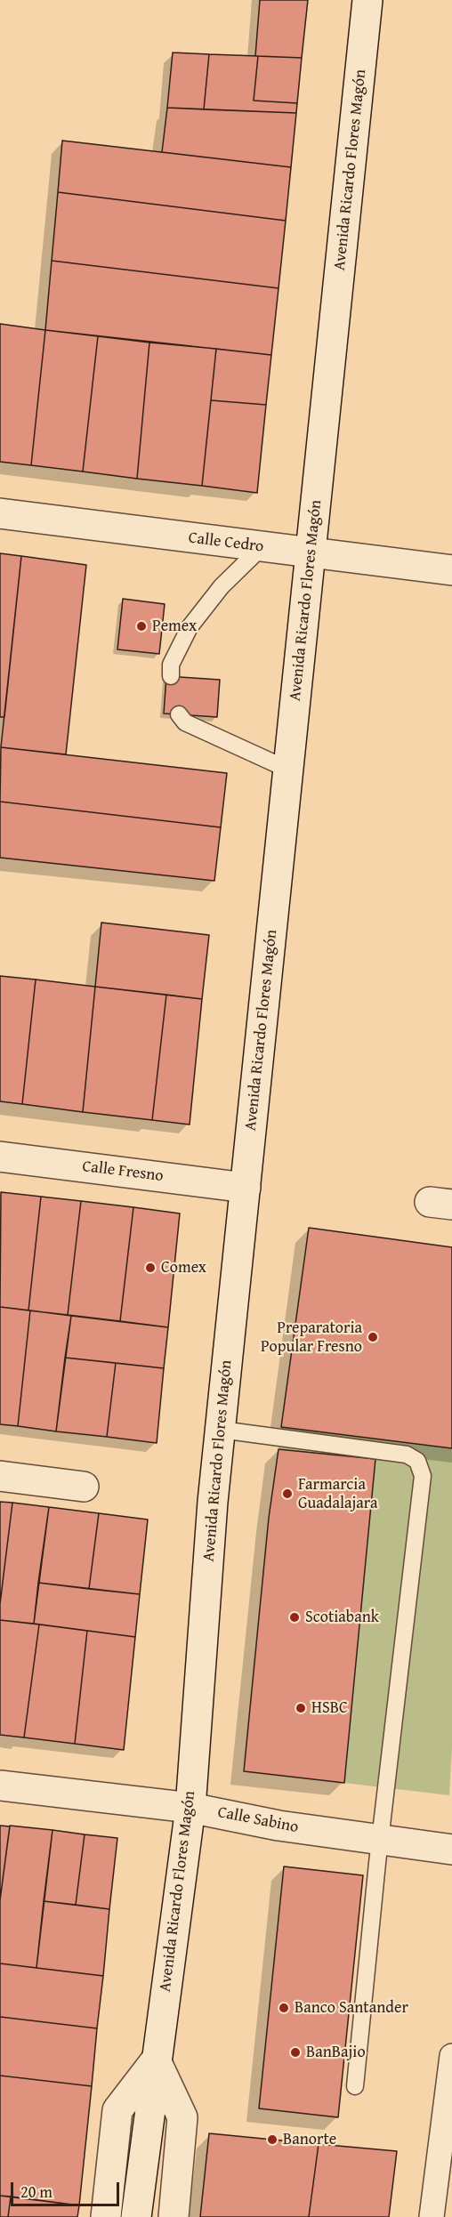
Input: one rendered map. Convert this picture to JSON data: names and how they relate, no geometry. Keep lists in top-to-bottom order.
{
  "streets": {
    "main road": [
      "Avenida Ricardo Flores Magón",
      "Calle Cedro",
      "Calle Fresno",
      "Calle Sabino"
    ]
  },
  "crossings": [
    ["Avenida Ricardo Flores Magón", "Calle Cedro"],
    ["Avenida Ricardo Flores Magón", "Calle Fresno"],
    ["Avenida Ricardo Flores Magón", "Calle Sabino"]
  ],
  "places": [
    "Pemex",
    "Comex",
    "Preparatoria Popular Fresno",
    "Farmarcia Guadalajara",
    "Scotiabank",
    "HSBC",
    "Banco Santander",
    "BanBajio",
    "Banorte"
  ],
  "scale_bar": "20 m"
}
